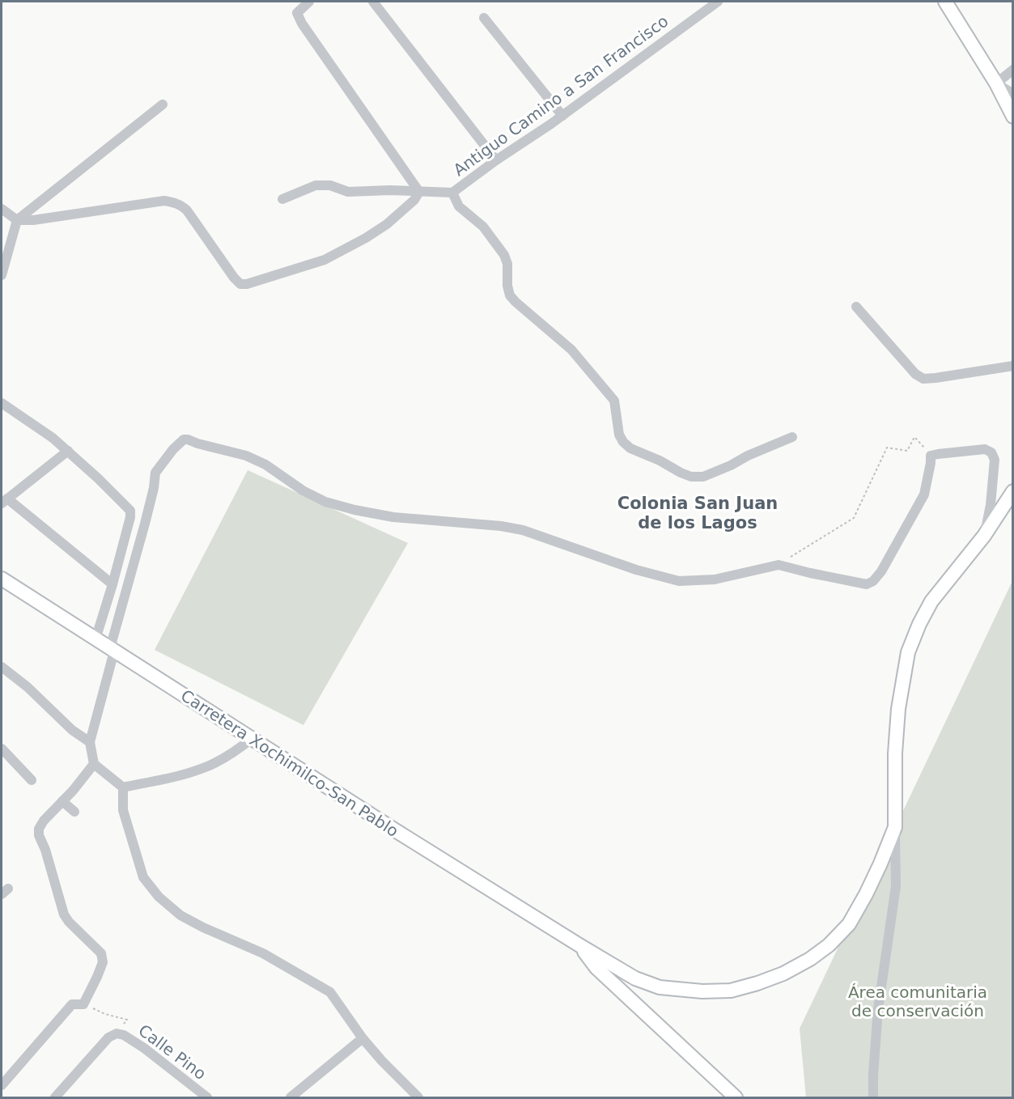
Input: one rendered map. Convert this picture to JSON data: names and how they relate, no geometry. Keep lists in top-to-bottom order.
{
  "streets": {
    "street": ["Antiguo Camino a San Francisco", "Carretera Xochimilco-San Pablo", "Calle Pino"]
  },
  "districts": ["Colonia San Juan de los Lagos"],
  "parks": ["Área comunitaria de conservación"]
}
